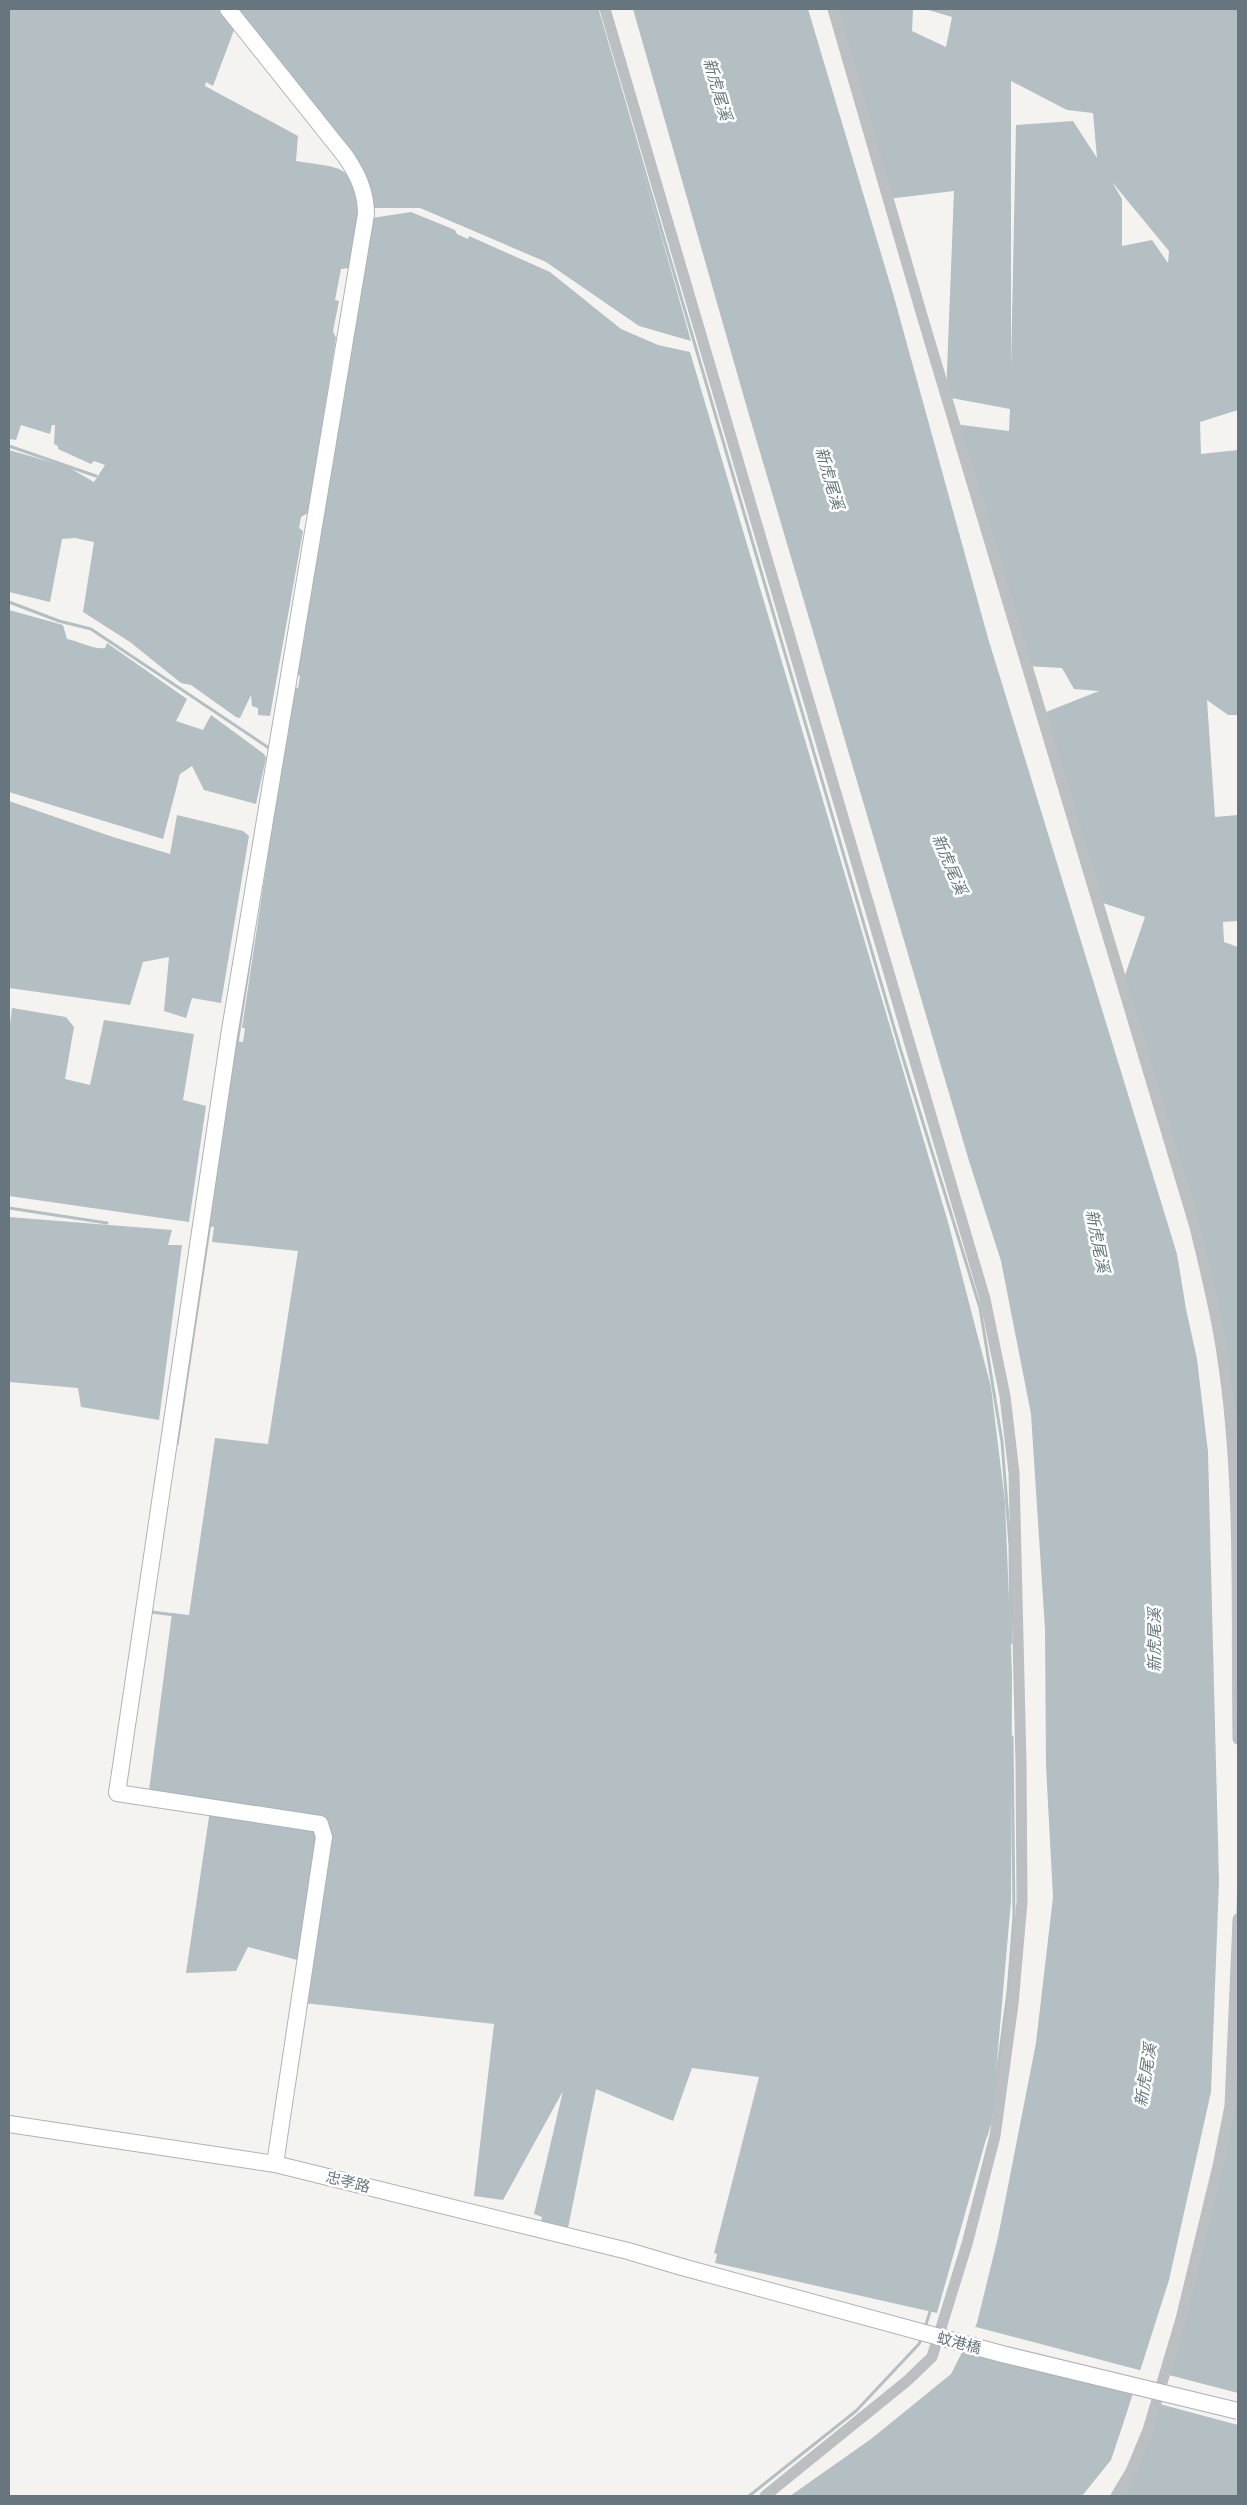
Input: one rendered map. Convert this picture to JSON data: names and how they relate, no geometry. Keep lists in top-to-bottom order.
{
  "streets": {
    "street": ["忠孝路", "蚊港橋"]
  },
  "crossings": [
    ["忠孝路", "蚊港橋"]
  ],
  "water": ["新虎尾溪"]
}
